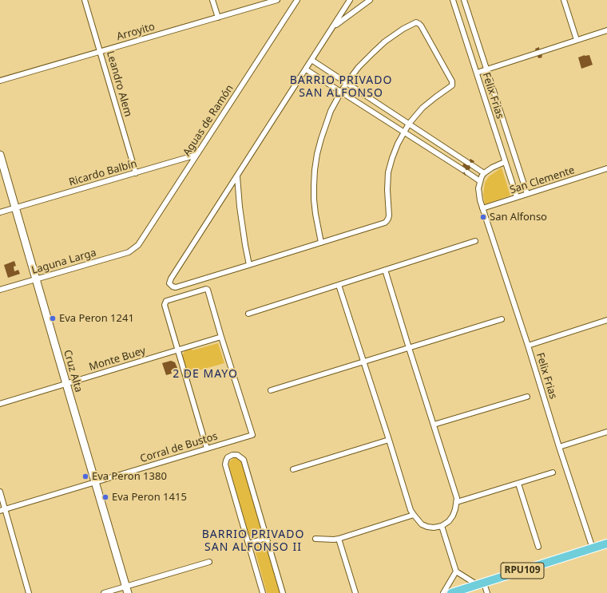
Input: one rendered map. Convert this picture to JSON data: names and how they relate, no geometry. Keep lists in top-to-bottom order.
{
  "streets": {
    "main road": ["Cruz Alta", "RPU109"],
    "street": [
      "Arroyito",
      "Leandro Alem",
      "Felix Frias",
      "Aguas de Ramón",
      "Ricardo Balbín",
      "San Clemente",
      "Laguna Larga",
      "Monte Buey",
      "Corral de Bustos"
    ]
  },
  "crossings": [
    ["Arroyito", "Leandro Alem"],
    ["Leandro Alem", "Ricardo Balbín"],
    ["Felix Frias", "San Clemente"],
    ["Felix Frias", "RPU109"],
    ["Aguas de Ramón", "Ricardo Balbín"],
    ["Aguas de Ramón", "Laguna Larga"],
    ["Ricardo Balbín", "Cruz Alta"],
    ["Laguna Larga", "Cruz Alta"],
    ["Monte Buey", "Cruz Alta"],
    ["Monte Buey", "Corral de Bustos"],
    ["Cruz Alta", "Corral de Bustos"]
  ],
  "districts": ["BARRIO PRIVADO SAN ALFONSO", "2 DE MAYO", "BARRIO PRIVADO SAN ALFONSO II"],
  "places": [
    "San Alfonso",
    "Eva Peron 1241",
    "Eva Peron 1380",
    "Eva Peron 1415"
  ]
}
